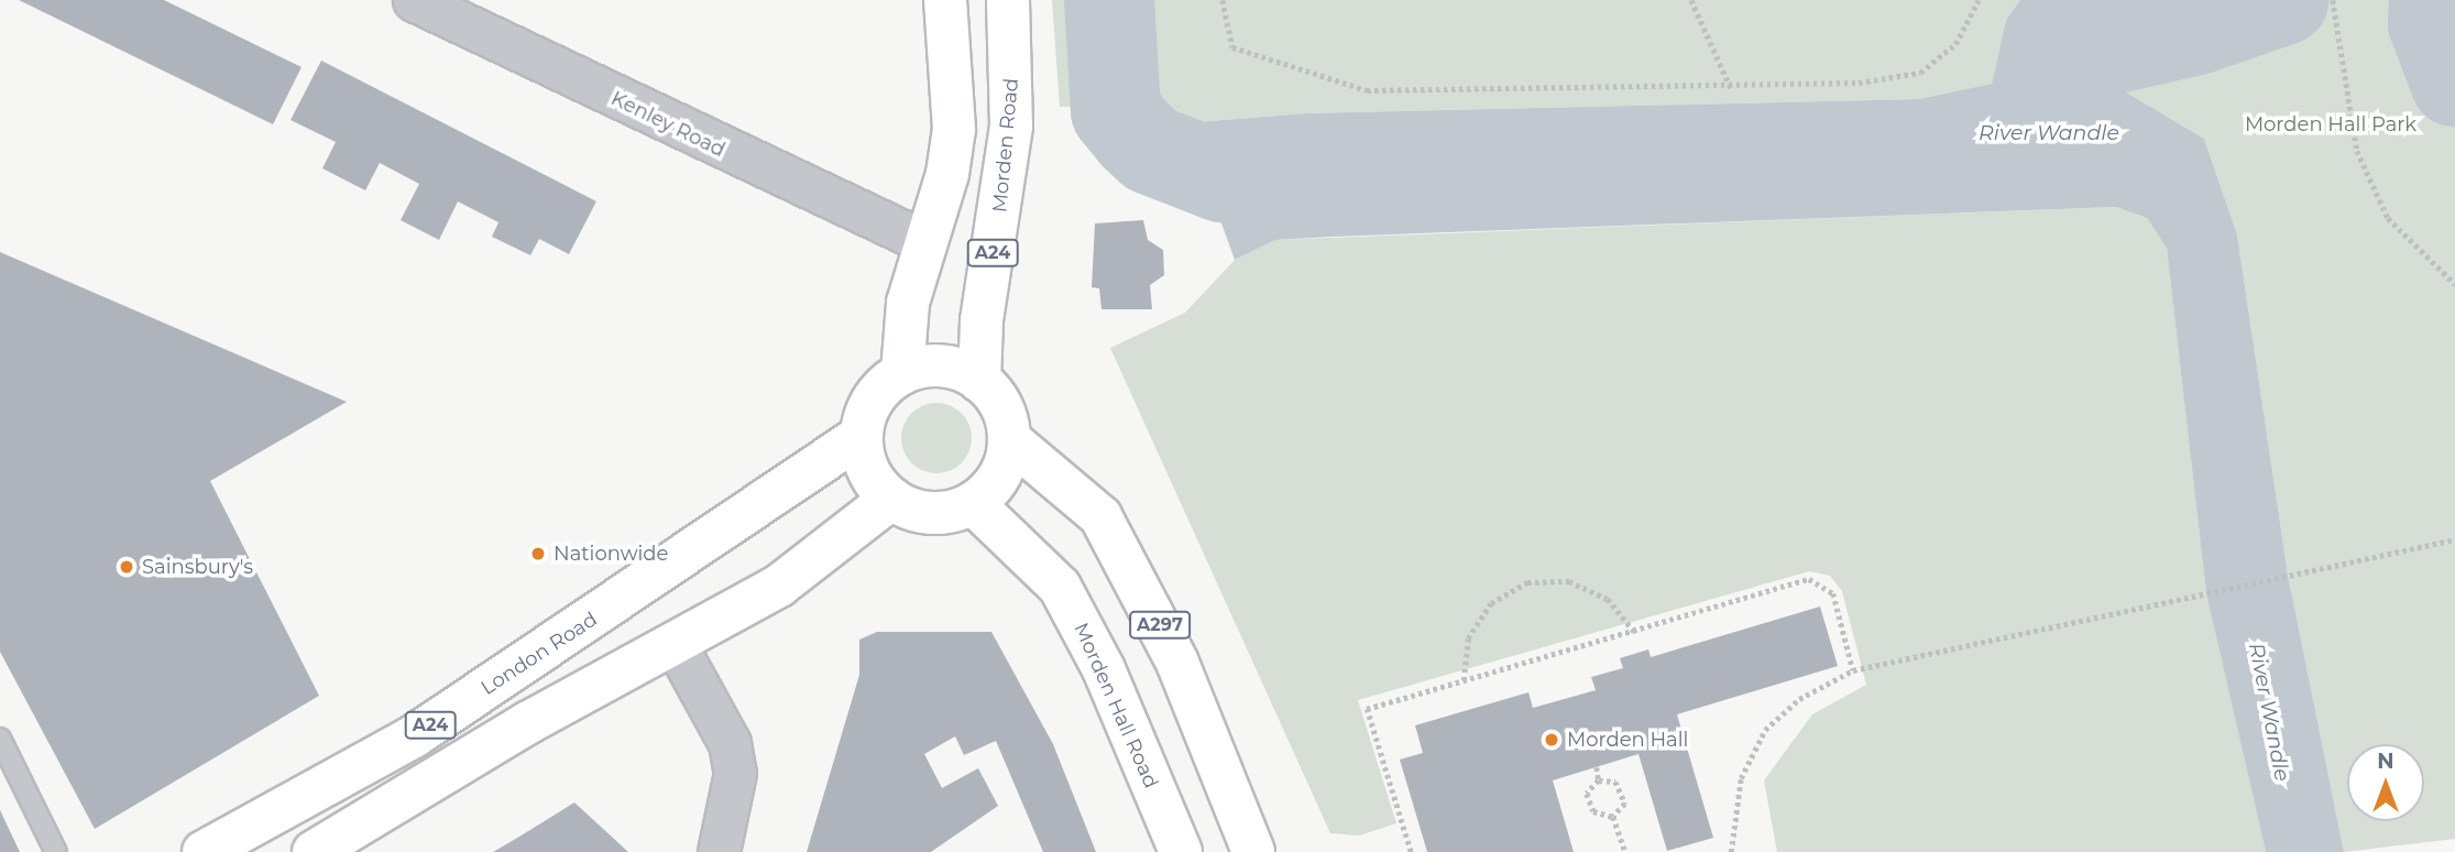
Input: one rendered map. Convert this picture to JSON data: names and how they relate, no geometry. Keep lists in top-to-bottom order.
{
  "streets": {
    "highway": [
      "Morden Road",
      "A24",
      "A297",
      "London Road",
      "Morden Hall Road"
    ],
    "street": ["Kenley Road"]
  },
  "crossings": [
    ["Morden Road", "A24"],
    ["Morden Road", "A297"],
    ["Morden Road", "London Road"],
    ["Morden Road", "Morden Hall Road"],
    ["A24", "A297"],
    ["A24", "London Road"],
    ["A24", "Morden Hall Road"],
    ["A297", "London Road"],
    ["A297", "Morden Hall Road"],
    ["London Road", "Morden Hall Road"]
  ],
  "water": ["River Wandle"],
  "parks": ["Morden Hall Park"],
  "places": ["Nationwide", "Sainsbury's", "Morden Hall"],
  "north": "top"
}
